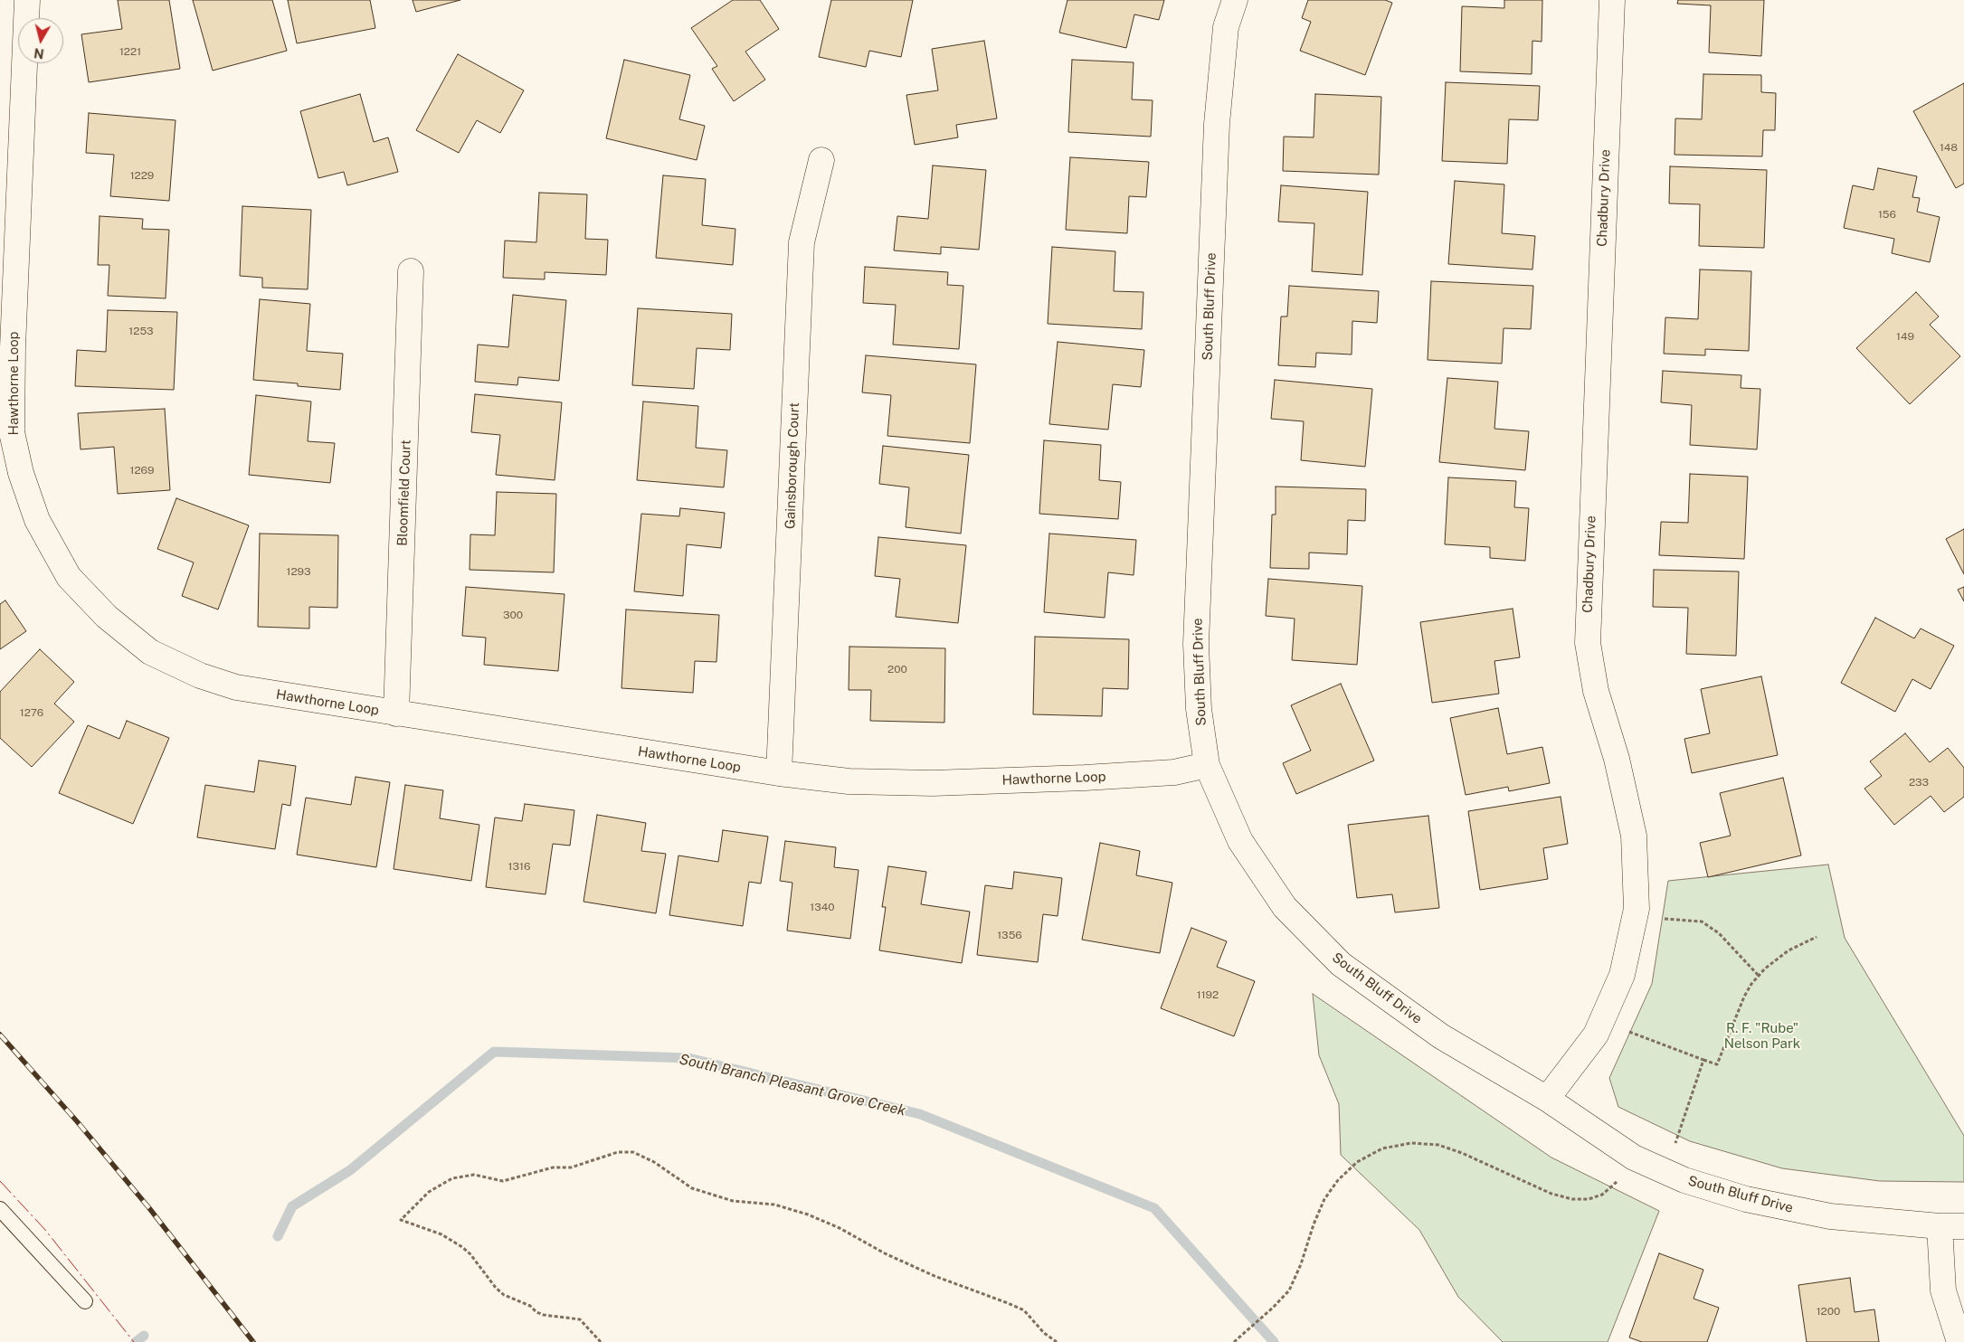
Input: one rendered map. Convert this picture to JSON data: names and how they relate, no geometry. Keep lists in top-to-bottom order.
{
  "streets": {
    "street": [
      "Chadbury Drive",
      "South Bluff Drive",
      "Hawthorne Loop",
      "Gainsborough Court",
      "Bloomfield Court"
    ]
  },
  "crossings": [
    ["Chadbury Drive", "South Bluff Drive"],
    ["South Bluff Drive", "Hawthorne Loop"],
    ["Hawthorne Loop", "Gainsborough Court"],
    ["Hawthorne Loop", "Bloomfield Court"]
  ],
  "water": ["South Branch Pleasant Grove Creek"],
  "parks": ["R. F. \"Rube\" Nelson Park"],
  "house_numbers": [
    "1221",
    "148",
    "1229",
    "156",
    "1253",
    "149",
    "1269",
    "1293",
    "300",
    "200",
    "1276",
    "233",
    "1316",
    "1340",
    "1356",
    "1192",
    "1200"
  ],
  "north": "bottom"
}
